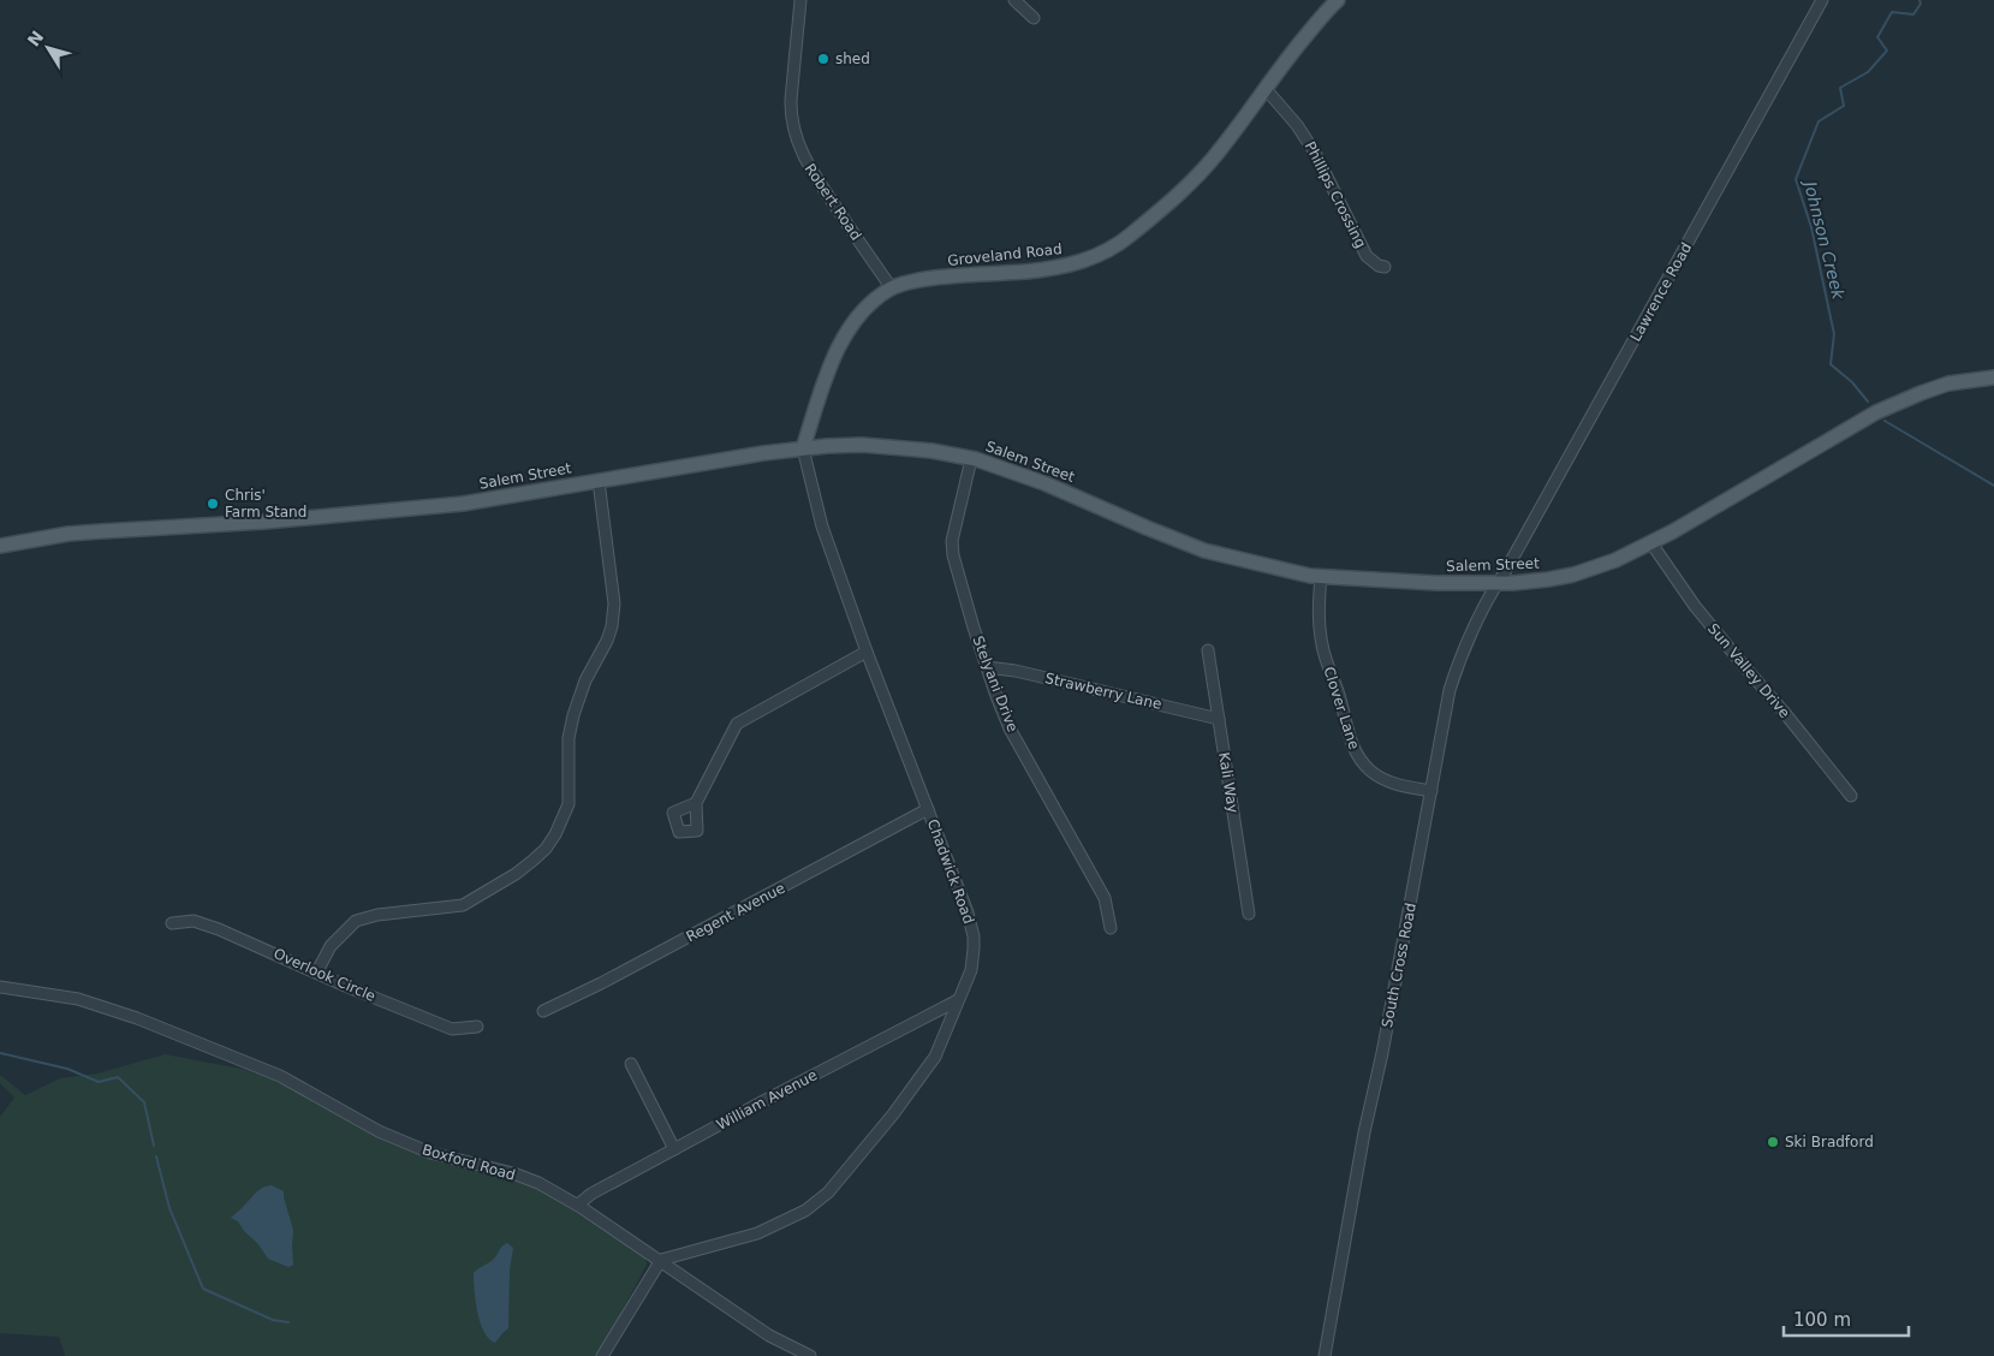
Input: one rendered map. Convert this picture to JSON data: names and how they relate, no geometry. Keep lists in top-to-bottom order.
{
  "streets": {
    "main road": ["Groveland Road", "Salem Street"],
    "street": [
      "Phillips Crossing",
      "Robert Road",
      "Lawrence Road",
      "Sun Valley Drive",
      "Stelyani Drive",
      "Strawberry Lane",
      "Clover Lane",
      "Kali Way",
      "Chadwick Road",
      "Regent Avenue",
      "South Cross Road",
      "Overlook Circle",
      "William Avenue",
      "Boxford Road"
    ]
  },
  "crossings": [
    ["Phillips Crossing", "Groveland Road"],
    ["Robert Road", "Groveland Road"],
    ["Groveland Road", "Salem Street"],
    ["Groveland Road", "Chadwick Road"],
    ["Lawrence Road", "Salem Street"],
    ["Lawrence Road", "South Cross Road"],
    ["Salem Street", "Sun Valley Drive"],
    ["Salem Street", "Stelyani Drive"],
    ["Salem Street", "Clover Lane"],
    ["Salem Street", "Chadwick Road"],
    ["Salem Street", "South Cross Road"],
    ["Stelyani Drive", "Strawberry Lane"],
    ["Strawberry Lane", "Kali Way"],
    ["Clover Lane", "South Cross Road"],
    ["Chadwick Road", "Regent Avenue"],
    ["Chadwick Road", "William Avenue"],
    ["Chadwick Road", "Boxford Road"],
    ["William Avenue", "Boxford Road"]
  ],
  "water": ["Johnson Creek"],
  "places": ["shed", "Chris' Farm Stand", "Ski Bradford"],
  "scale_bar": "100 m",
  "north": "top left"
}
